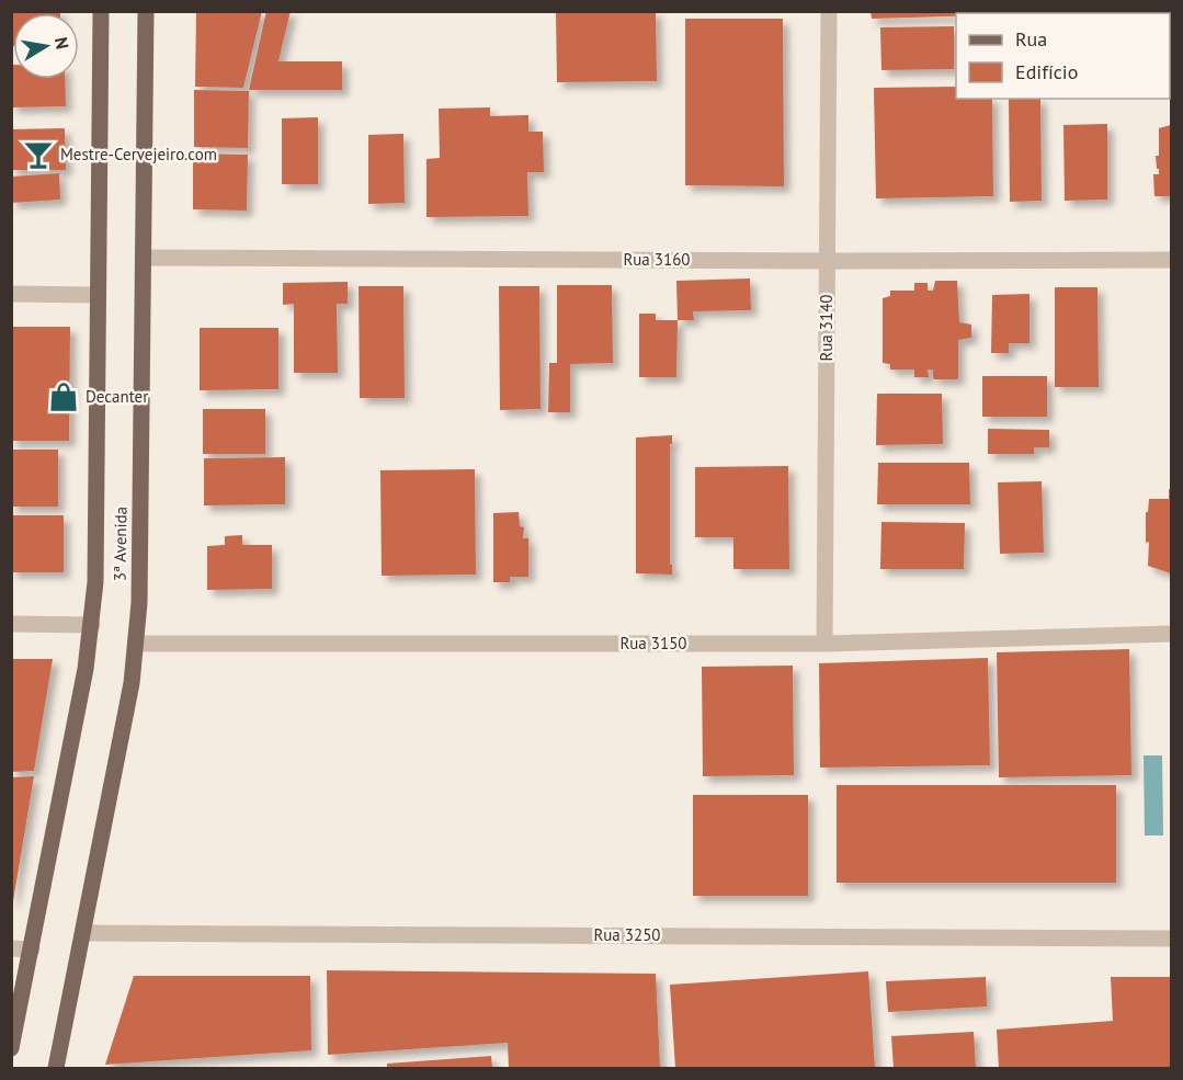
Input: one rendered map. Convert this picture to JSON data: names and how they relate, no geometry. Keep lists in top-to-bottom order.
{
  "streets": {
    "main road": ["3ª Avenida"],
    "street": [
      "Rua 3160",
      "Rua 3140",
      "Rua 3150",
      "Rua 3250"
    ]
  },
  "crossings": [
    ["Rua 3160", "Rua 3140"],
    ["Rua 3160", "3ª Avenida"],
    ["Rua 3140", "Rua 3150"],
    ["3ª Avenida", "Rua 3150"],
    ["3ª Avenida", "Rua 3250"]
  ],
  "places": {
    "bar": ["Mestre-Cervejeiro.com"],
    "shop": ["Decanter"]
  },
  "legend": ["Rua", "Edifício"],
  "north": "right"
}
